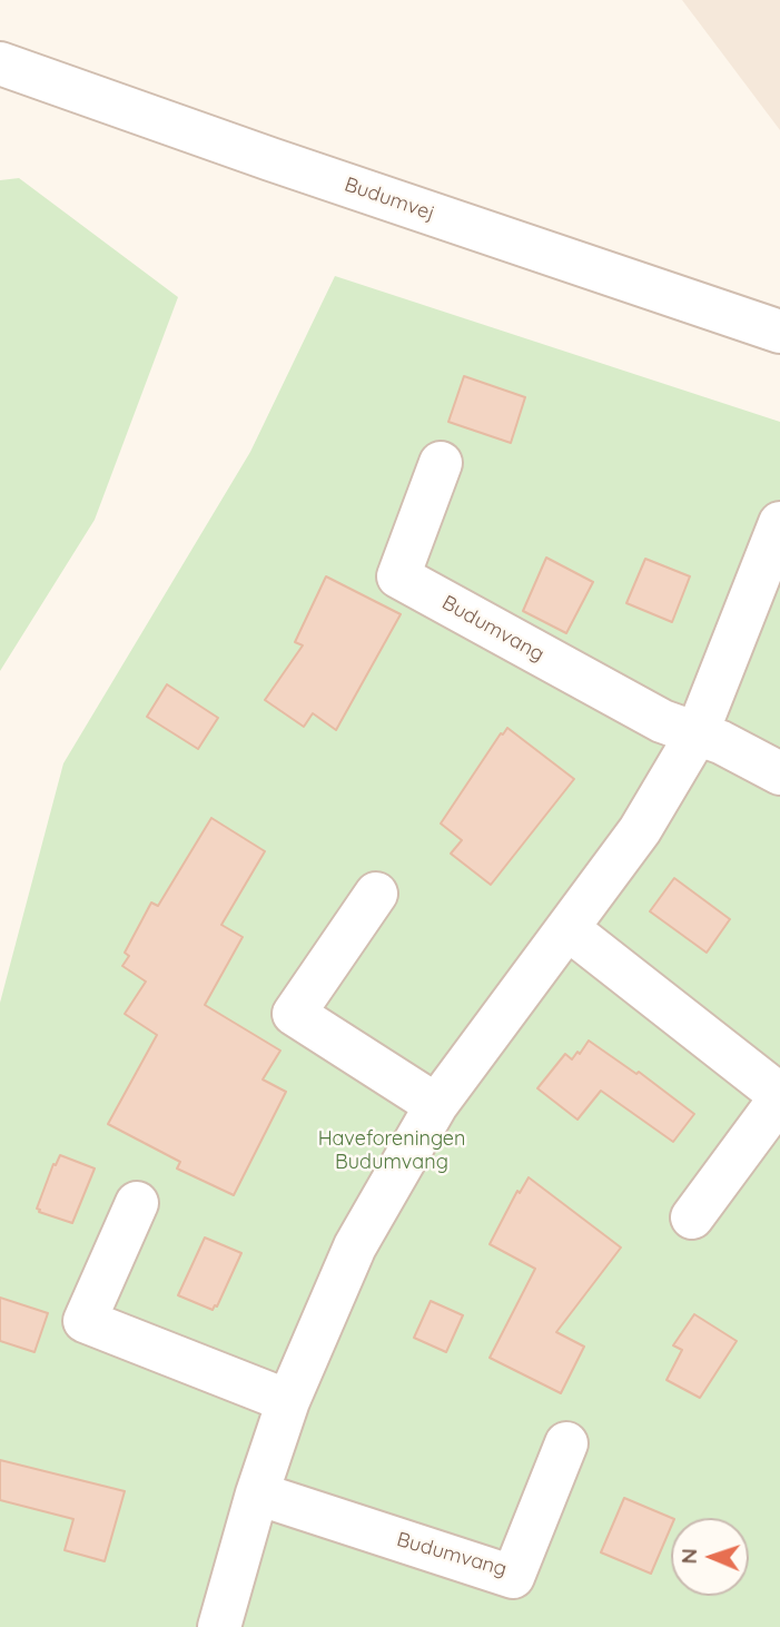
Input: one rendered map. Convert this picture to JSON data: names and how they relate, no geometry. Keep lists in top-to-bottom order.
{
  "streets": {
    "street": ["Budumvej", "Budumvang"]
  },
  "parks": ["Haveforeningen Budumvang"],
  "north": "left"
}
